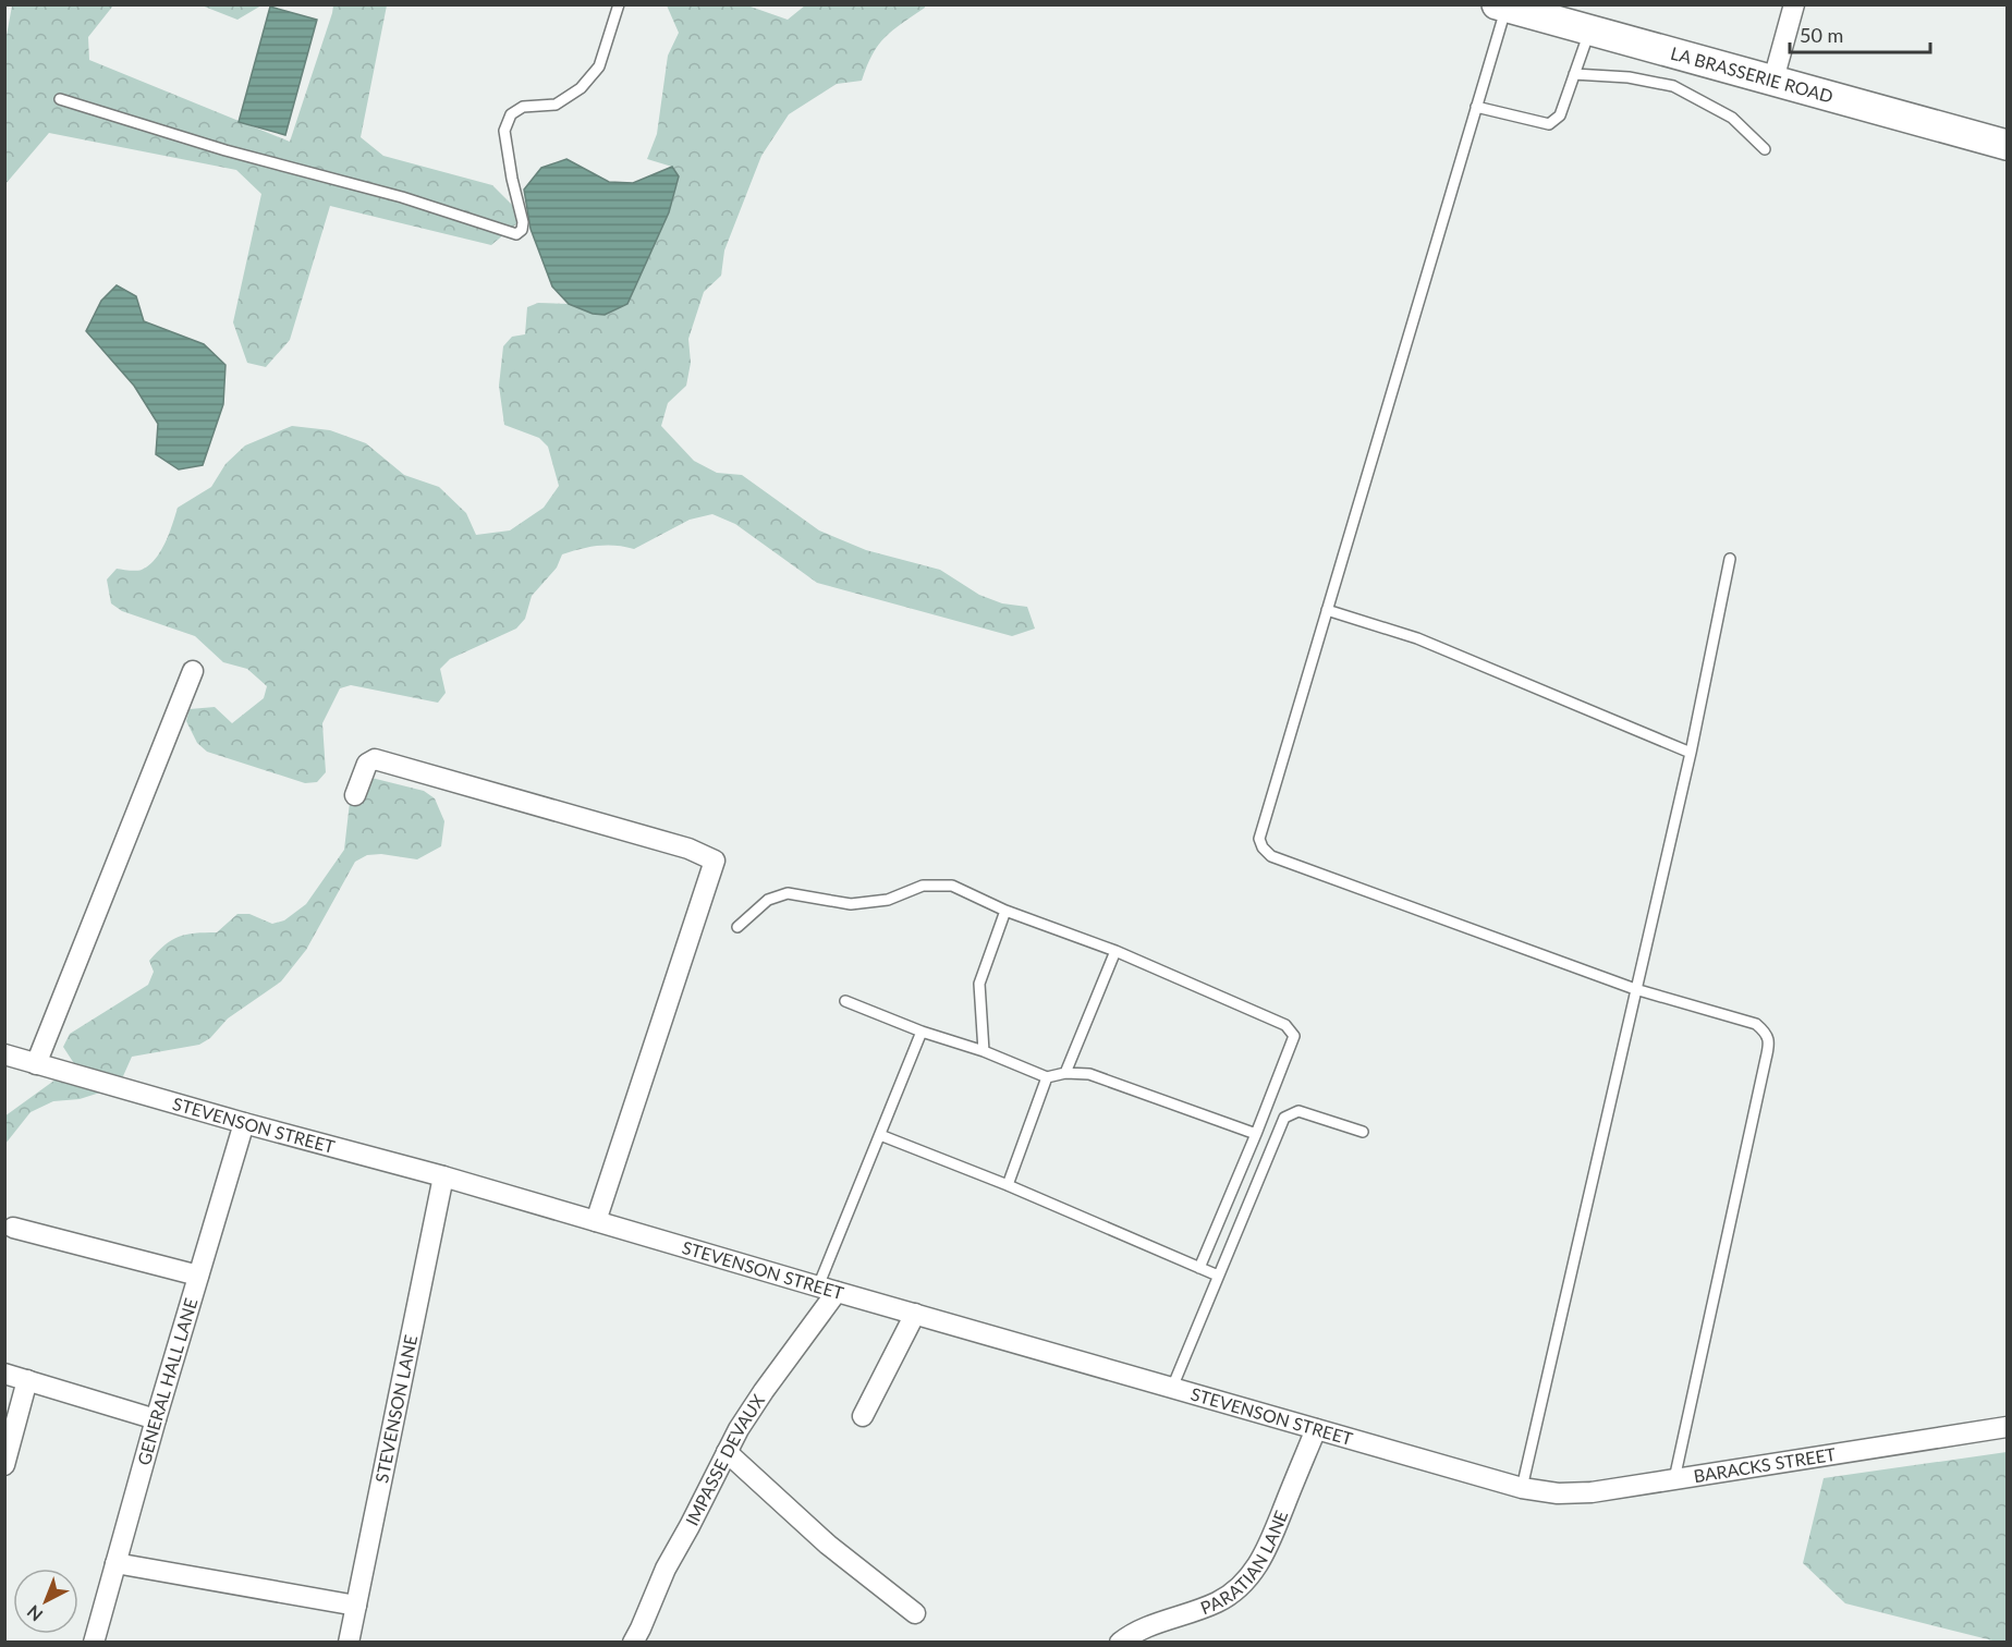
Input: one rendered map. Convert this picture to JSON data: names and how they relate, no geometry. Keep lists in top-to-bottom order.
{
  "streets": {
    "main road": ["LA BRASSERIE ROAD"],
    "street": [
      "STEVENSON STREET",
      "GENERAL HALL LANE",
      "STEVENSON LANE",
      "IMPASSE DEVAUX",
      "BARACKS STREET",
      "PARATIAN LANE"
    ]
  },
  "crossings": [
    ["STEVENSON STREET", "GENERAL HALL LANE"],
    ["STEVENSON STREET", "STEVENSON LANE"],
    ["STEVENSON STREET", "IMPASSE DEVAUX"],
    ["STEVENSON STREET", "BARACKS STREET"],
    ["STEVENSON STREET", "PARATIAN LANE"]
  ],
  "scale_bar": "50 m",
  "north": "bottom left"
}
